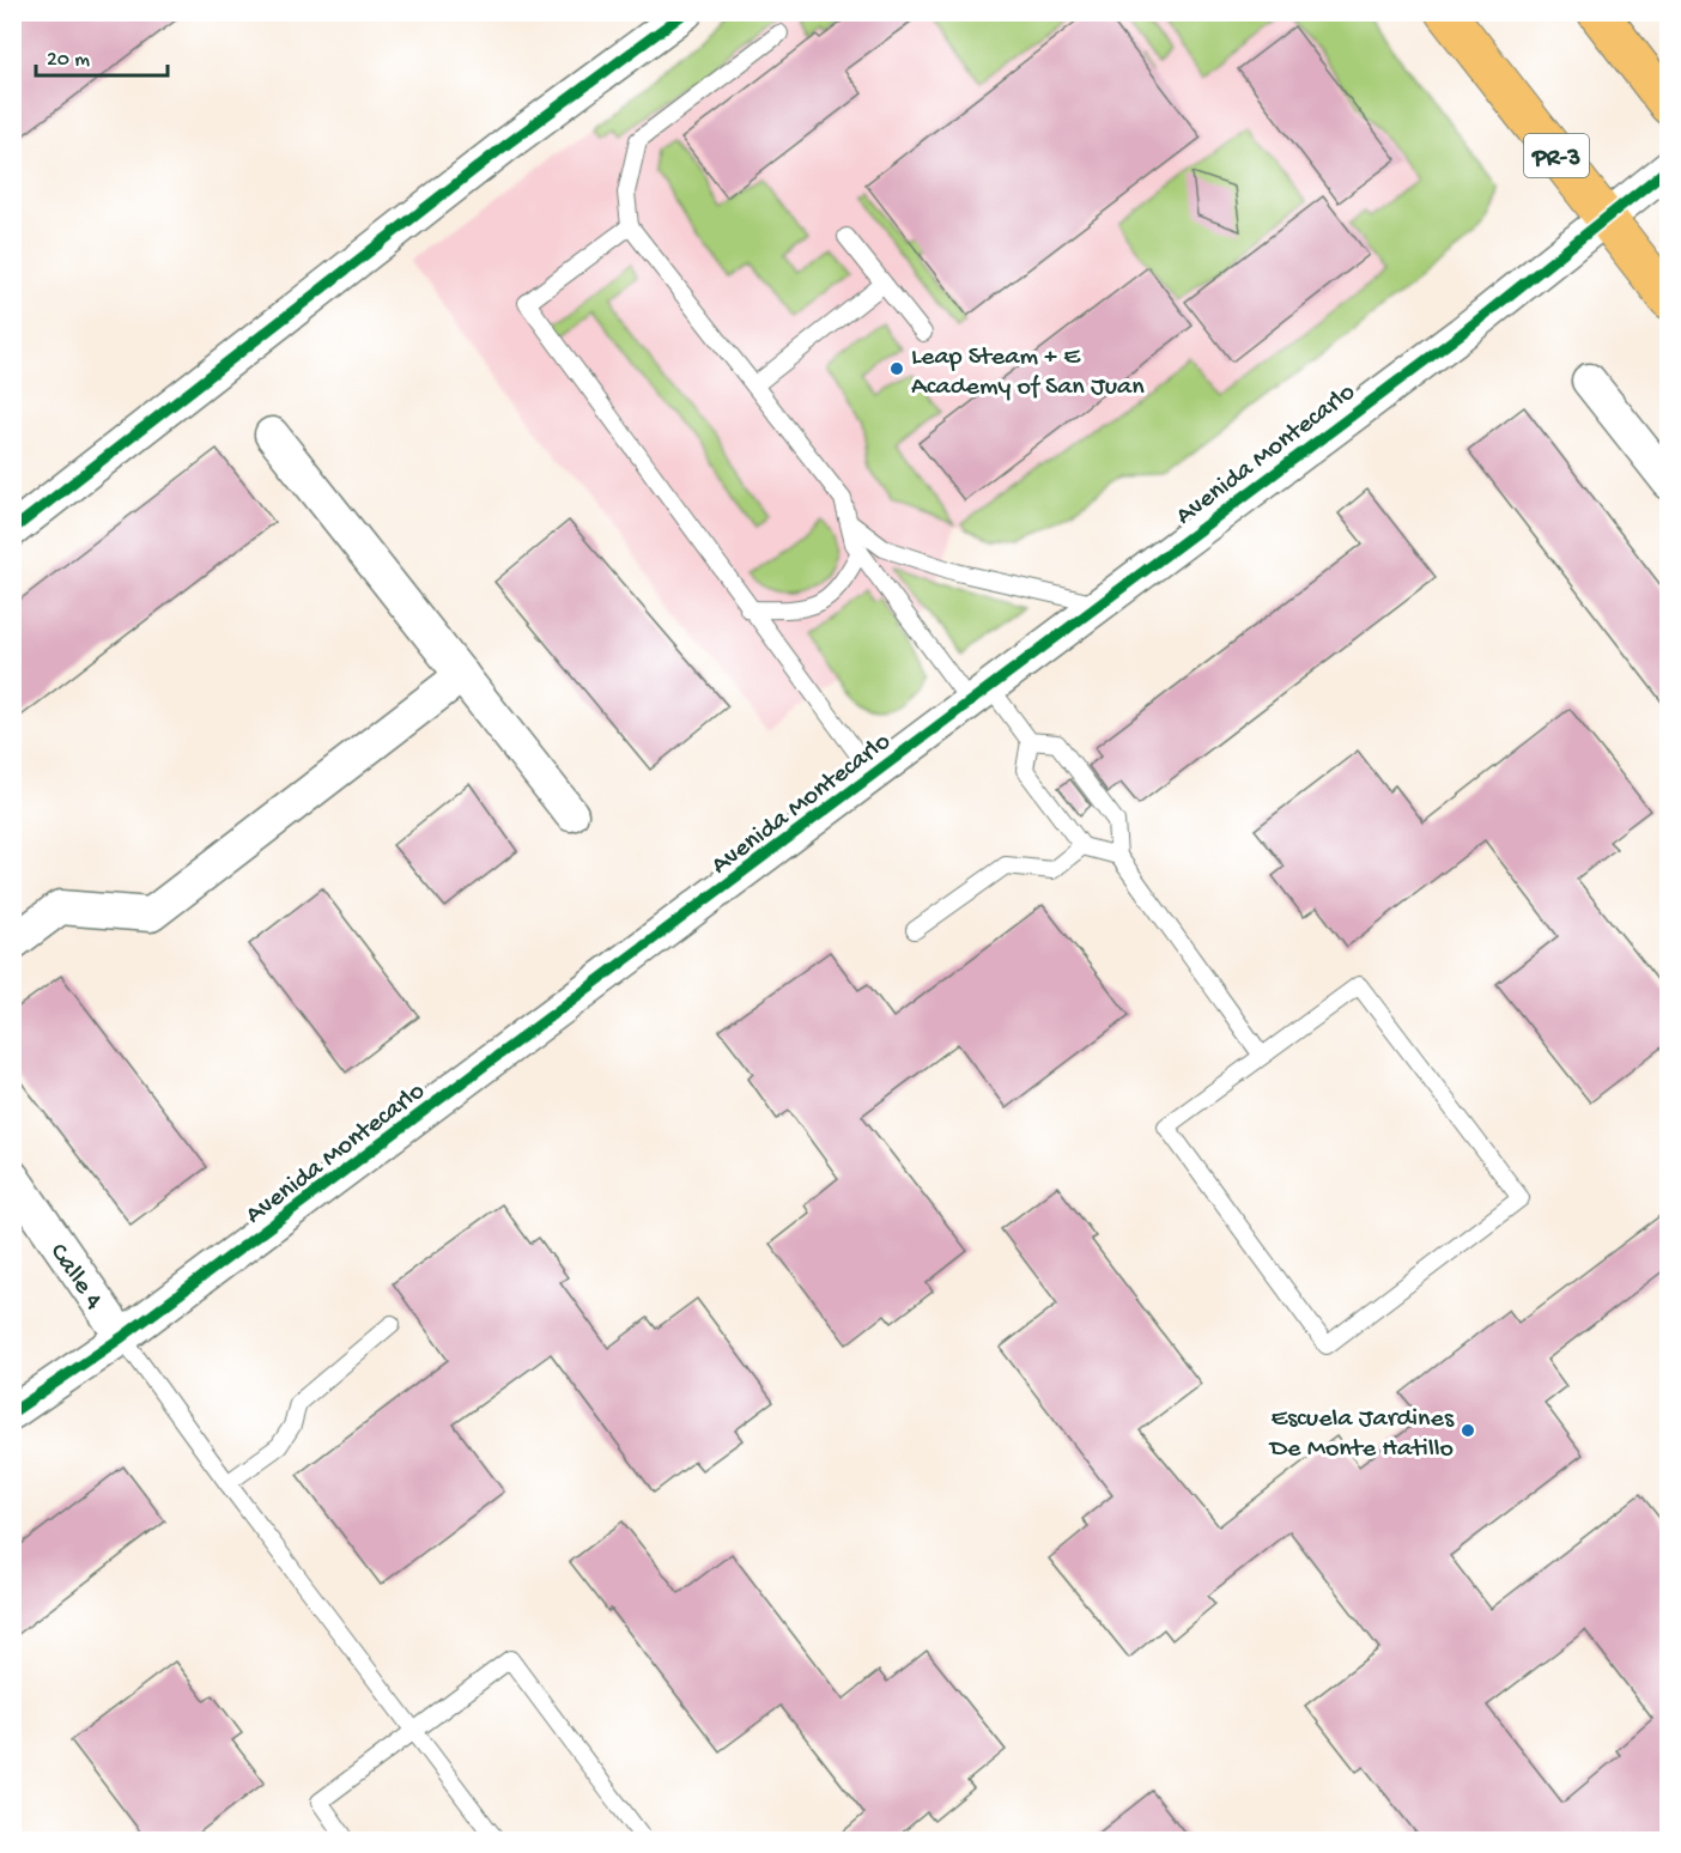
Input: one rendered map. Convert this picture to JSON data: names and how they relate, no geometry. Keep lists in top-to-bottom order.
{
  "streets": {
    "highway": ["PR-3"],
    "street": ["Avenida Montecarlo", "Calle 4"]
  },
  "crossings": [
    ["PR-3", "Avenida Montecarlo"],
    ["Avenida Montecarlo", "Calle 4"]
  ],
  "places": ["Leap Steam + E Academy of San Juan", "Escuela Jardines De Monte Hatillo"],
  "scale_bar": "20 m"
}
